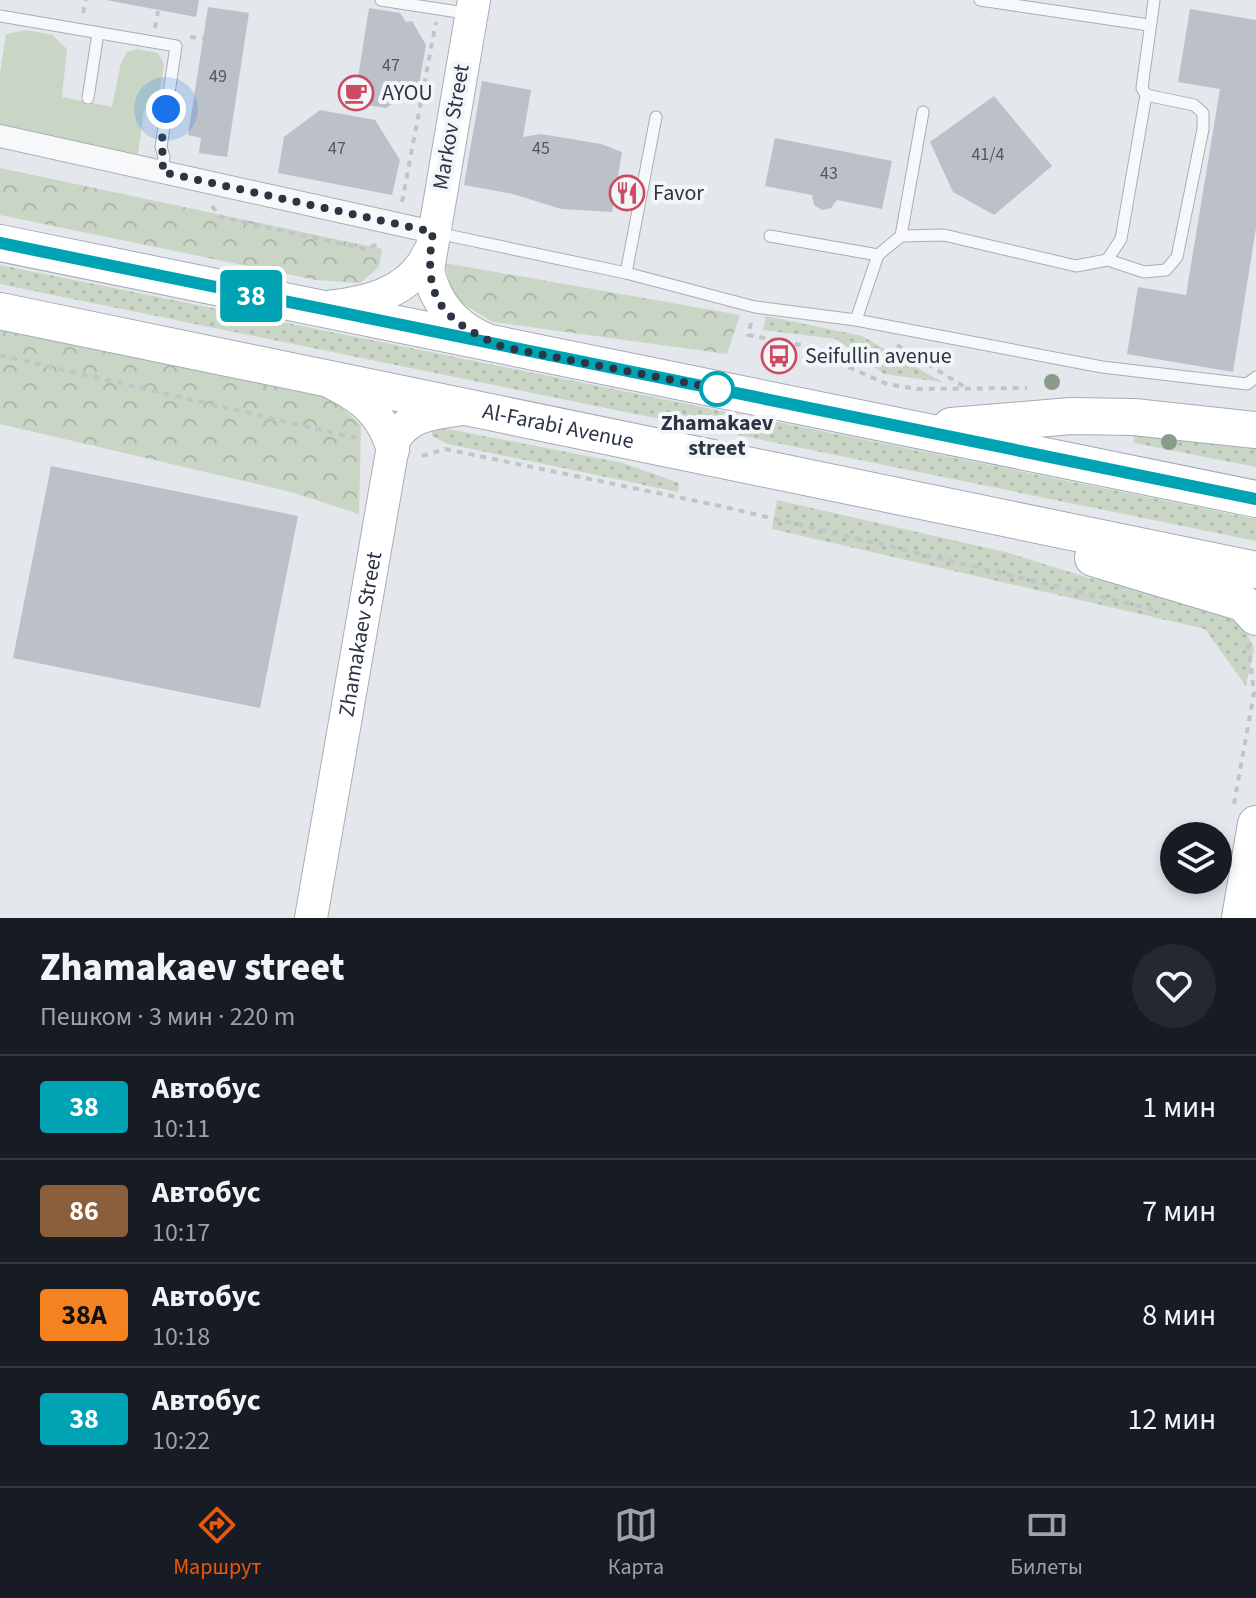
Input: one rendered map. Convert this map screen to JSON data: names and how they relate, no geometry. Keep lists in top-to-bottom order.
{
  "streets": {
    "main road": ["Al-Farabi Avenue"],
    "street": ["Markov Street", "Zhamakaev Street"]
  },
  "crossings": [
    ["Al-Farabi Avenue", "Zhamakaev Street"]
  ],
  "places": {
    "cafe": ["AYOU"],
    "restaurant": ["Favor"],
    "bus stop": ["Seifullin avenue"],
    "other": ["Zhamakaev street"]
  },
  "lines": ["bus line 38"],
  "house_numbers": [
    "47",
    "49",
    "47",
    "45",
    "41/4",
    "43"
  ],
  "page": {
    "on_map": "38",
    "heading": ["Zhamakaev street", "Пешком · 3 мин · 220 m"],
    "list": [
      {
        "mark": "38",
        "name": "Автобус",
        "note": "10:11",
        "value": "1 мин"
      },
      {
        "mark": "86",
        "name": "Автобус",
        "note": "10:17",
        "value": "7 мин"
      },
      {
        "mark": "38А",
        "name": "Автобус",
        "note": "10:18",
        "value": "8 мин"
      },
      {
        "mark": "38",
        "name": "Автобус",
        "note": "10:22",
        "value": "12 мин"
      }
    ],
    "tabs": ["Маршрут", "Карта", "Билеты"]
  }
}
